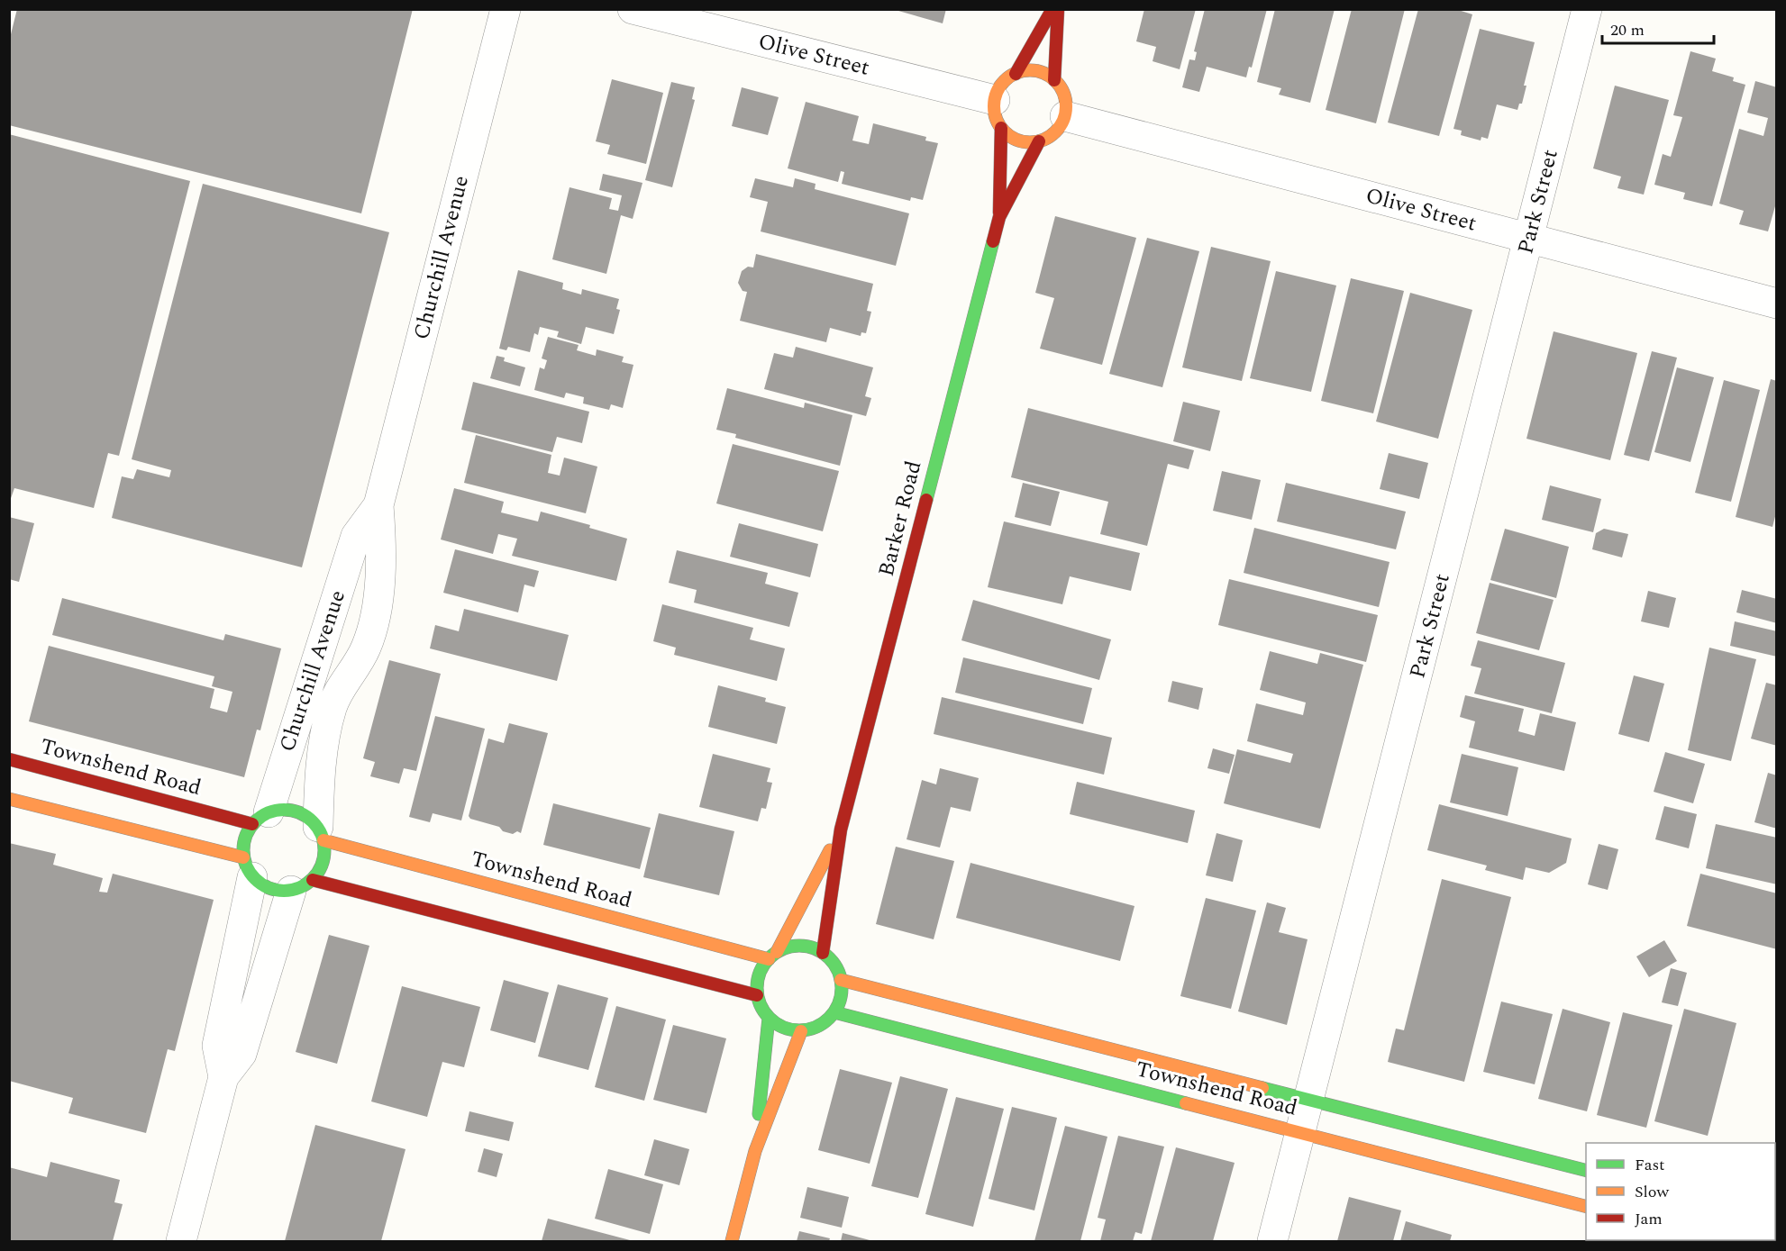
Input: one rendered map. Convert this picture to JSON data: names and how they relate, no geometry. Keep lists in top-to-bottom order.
{
  "streets": {
    "street": [
      "Olive Street",
      "Park Street",
      "Churchill Avenue",
      "Barker Road",
      "Townshend Road"
    ]
  },
  "crossings": [
    ["Olive Street", "Park Street"],
    ["Olive Street", "Barker Road"],
    ["Park Street", "Townshend Road"],
    ["Churchill Avenue", "Townshend Road"],
    ["Barker Road", "Townshend Road"]
  ],
  "legend": ["Fast", "Slow", "Jam"],
  "scale_bar": "20 m"
}
